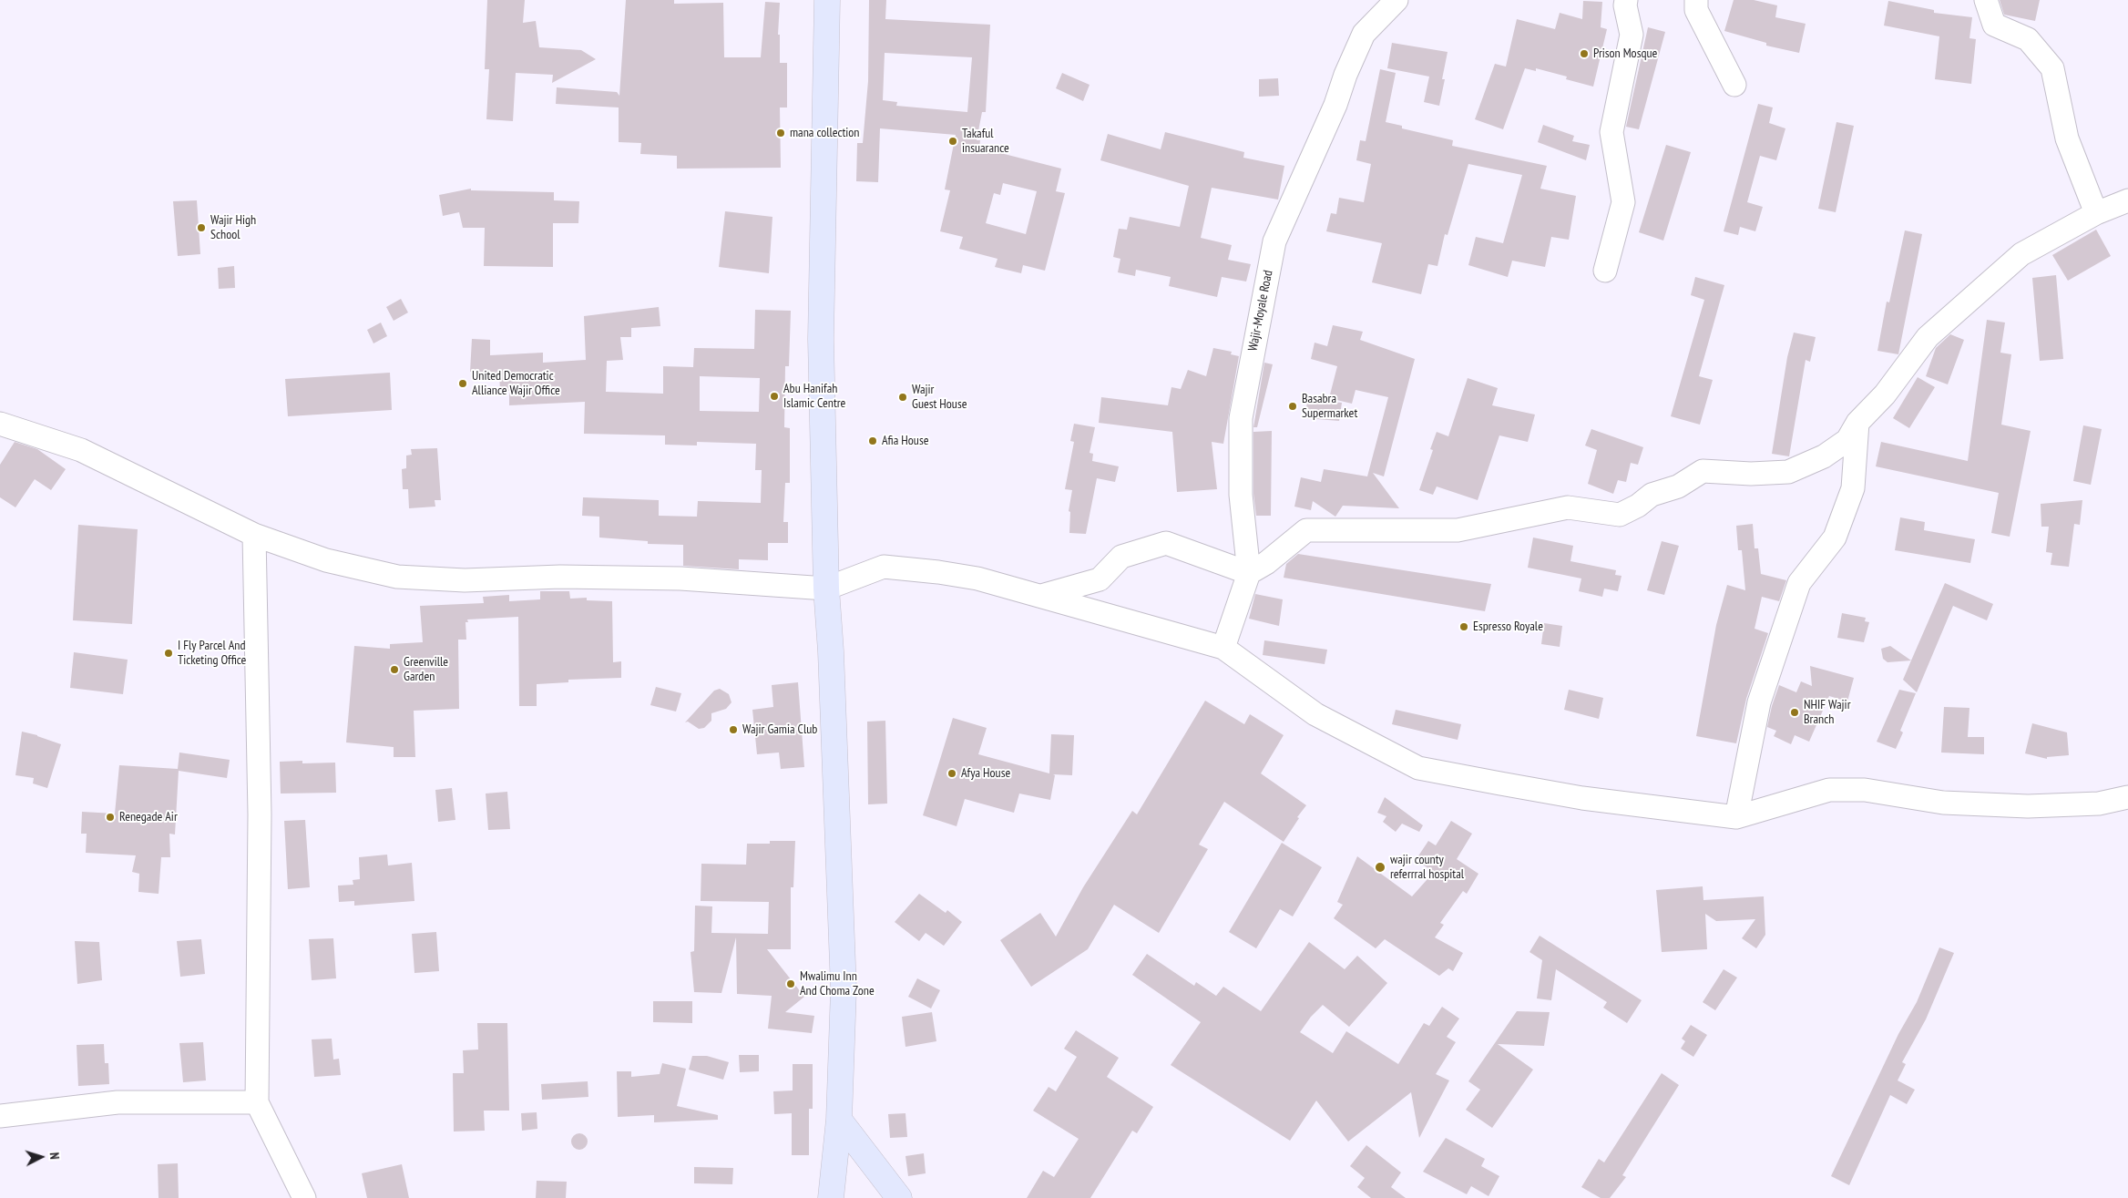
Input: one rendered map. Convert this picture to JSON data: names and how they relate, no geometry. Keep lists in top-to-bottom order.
{
  "streets": {
    "street": ["Wajir-Moyale Road"]
  },
  "places": [
    "Prison Mosque",
    "mana collection",
    "Takaful insuarance",
    "Wajir High School",
    "United Democratic Alliance Wajir Office",
    "Abu Hanifah Islamic Centre",
    "Wajir Guest House",
    "Basabra Supermarket",
    "Afia House",
    "Espresso Royale",
    "I Fly Parcel And Ticketing Office",
    "Greenville Garden",
    "NHIF Wajir Branch",
    "Wajir Gamia Club",
    "Afya House",
    "Renegade Air",
    "wajir county referrral hospital",
    "Mwalimu Inn And Choma Zone"
  ],
  "north": "right"
}
